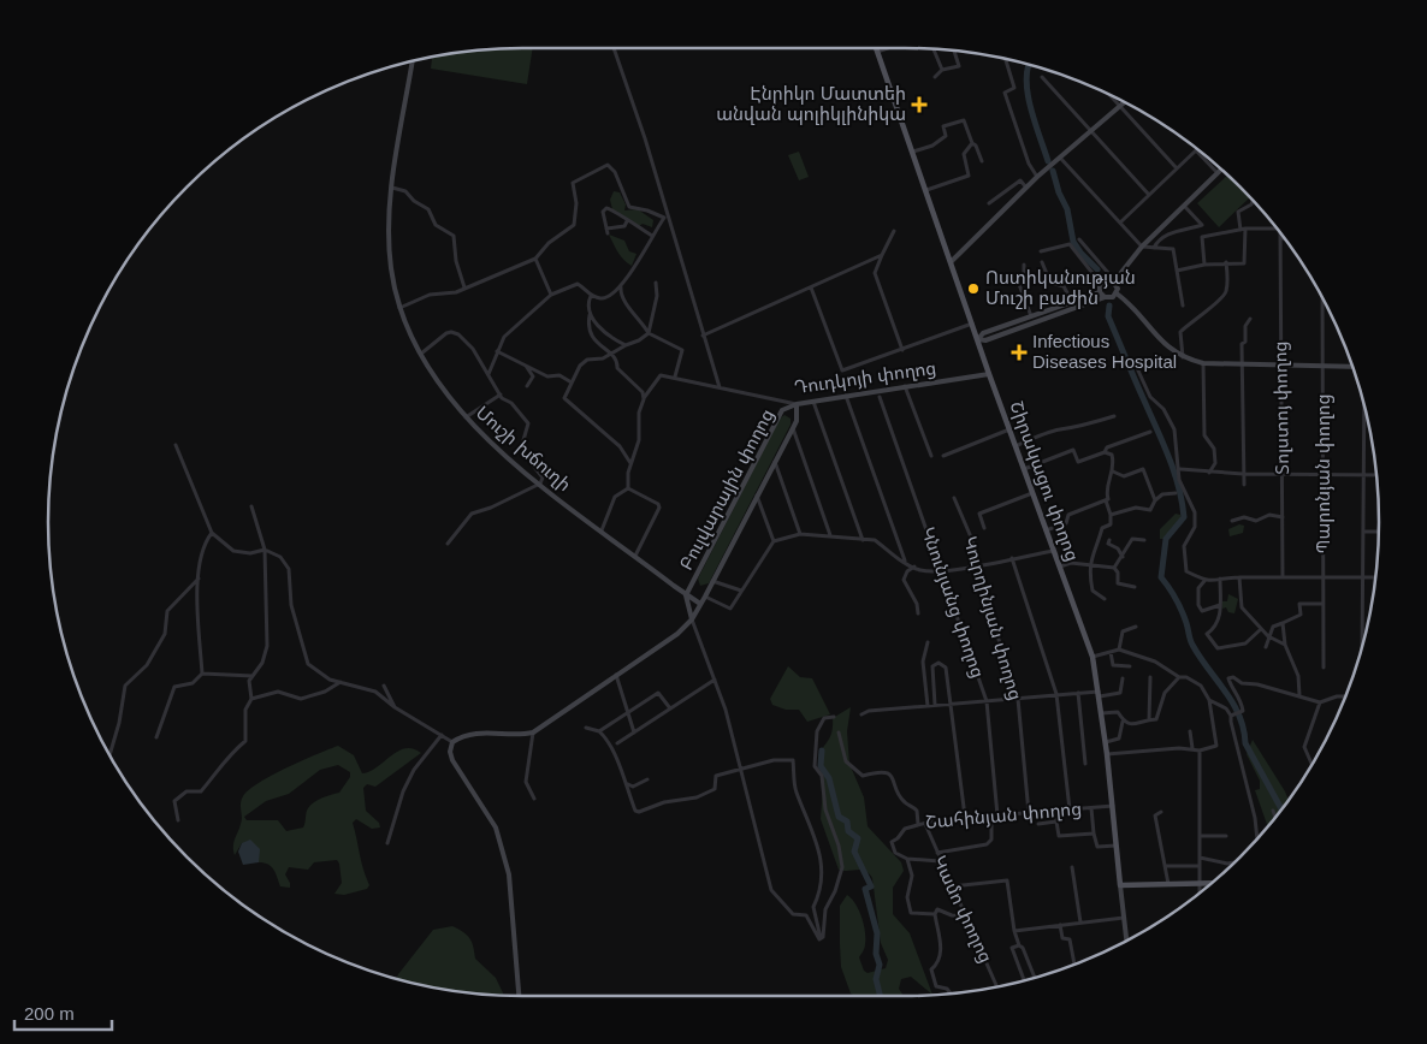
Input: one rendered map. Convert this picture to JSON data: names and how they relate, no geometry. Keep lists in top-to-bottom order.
{
  "streets": {
    "main road": ["Շիրակացու փողոց"],
    "street": [
      "Դուդկոյի փողոց",
      "Տոլստոյ փողոց",
      "Մուշի խճուղի",
      "Պարոնյան փողոց",
      "Բուլվարային փողոց",
      "Կնունյանց փողոց",
      "Կուրղինյան փողոց",
      "Շահինյան փողոց",
      "Կամո փողոց"
    ]
  },
  "crossings": [
    ["Դուդկոյի փողոց", "Շիրակացու փողոց"],
    ["Դուդկոյի փողոց", "Բուլվարային փողոց"],
    ["Մուշի խճուղի", "Բուլվարային փողոց"],
    ["Շիրակացու փողոց", "Շահինյան փողոց"],
    ["Կնունյանց փողոց", "Շահինյան փողոց"],
    ["Կուրղինյան փողոց", "Շահինյան փողոց"],
    ["Շահինյան փողոց", "Կամո փողոց"]
  ],
  "places": {
    "health": ["Էնրիկո Մատտեի անվան պոլիկլինիկա", "Infectious Diseases Hospital"],
    "other": ["Ոստիկանության Մուշի բաժին"]
  },
  "scale_bar": "200 m"
}
